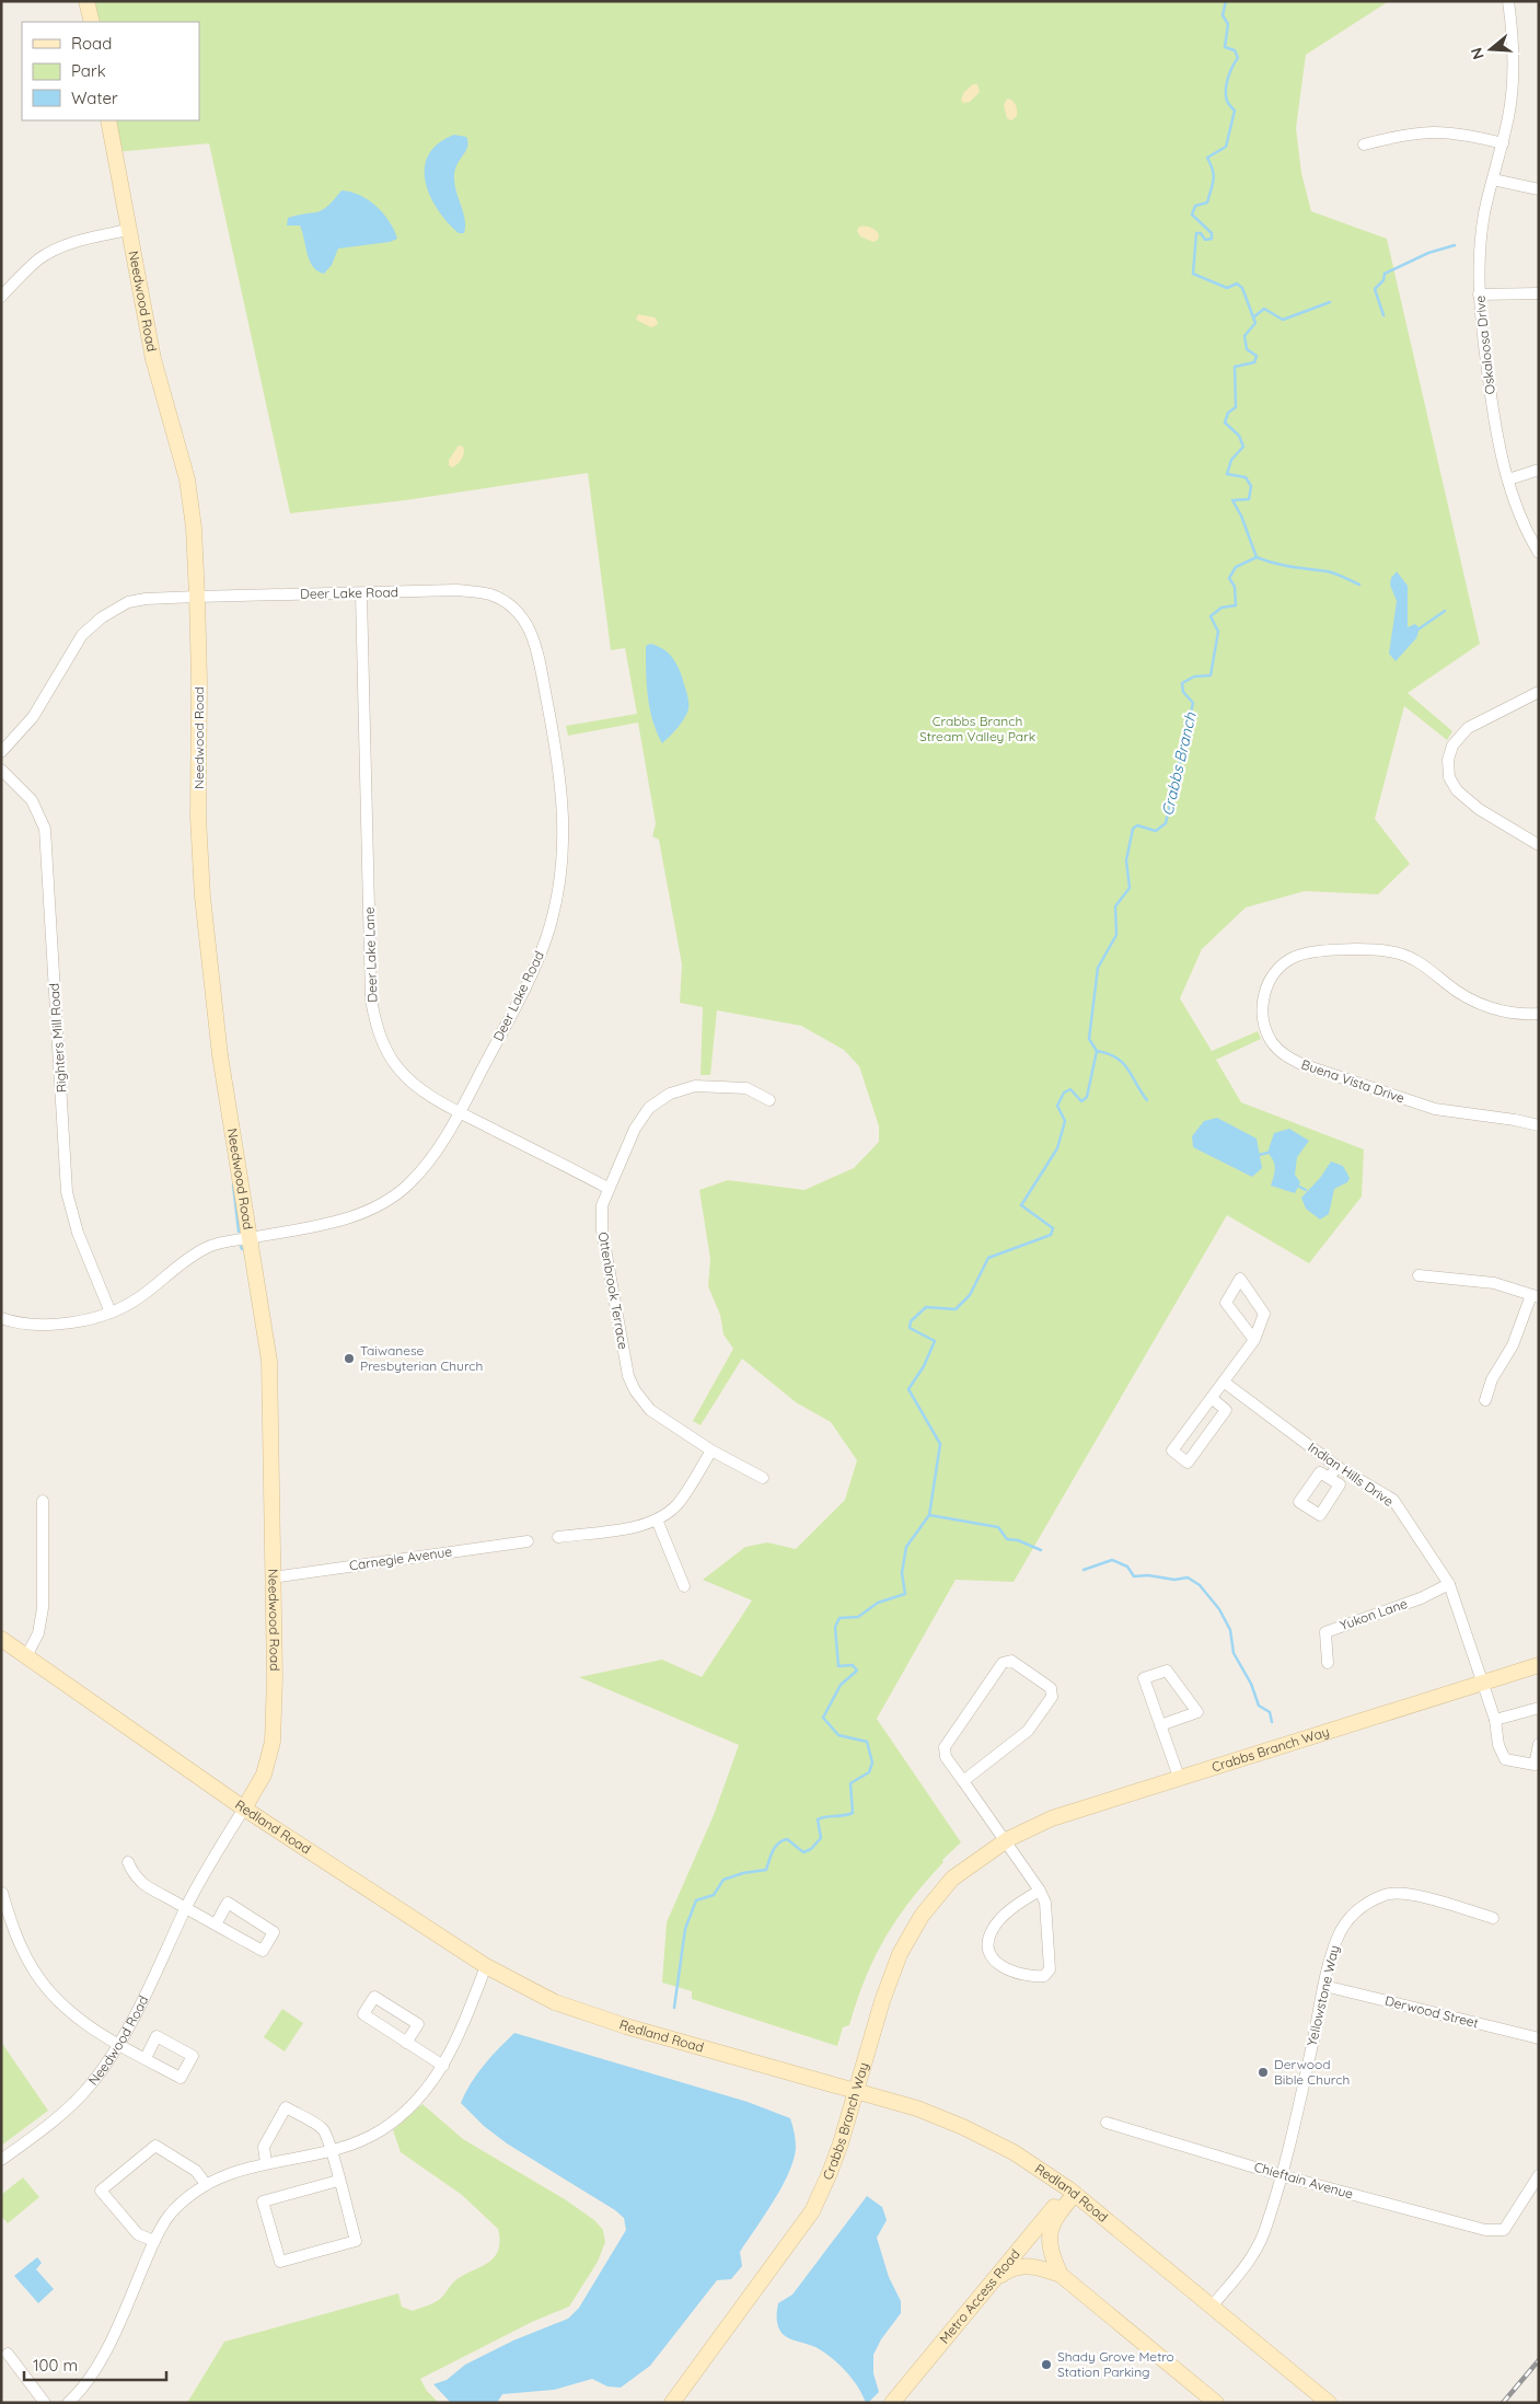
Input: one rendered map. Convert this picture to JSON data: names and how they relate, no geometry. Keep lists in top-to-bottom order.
{
  "streets": {
    "street": [
      "Needwood Road",
      "Oskaloosa Drive",
      "Deer Lake Road",
      "Deer Lake Lane",
      "Righters Mill Road",
      "Buena Vista Drive",
      "Ottenbrook Terrace",
      "Indian Hills Drive",
      "Carnegie Avenue",
      "Yukon Lane",
      "Crabbs Branch Way",
      "Redland Road",
      "Yellowstone Way",
      "Derwood Street",
      "Chieftain Avenue",
      "Metro Access Road"
    ]
  },
  "crossings": [
    ["Needwood Road", "Deer Lake Road"],
    ["Needwood Road", "Carnegie Avenue"],
    ["Needwood Road", "Redland Road"],
    ["Deer Lake Road", "Deer Lake Lane"],
    ["Deer Lake Road", "Righters Mill Road"],
    ["Deer Lake Lane", "Ottenbrook Terrace"],
    ["Indian Hills Drive", "Yukon Lane"],
    ["Indian Hills Drive", "Crabbs Branch Way"],
    ["Crabbs Branch Way", "Redland Road"],
    ["Redland Road", "Yellowstone Way"],
    ["Redland Road", "Metro Access Road"],
    ["Yellowstone Way", "Derwood Street"],
    ["Yellowstone Way", "Chieftain Avenue"]
  ],
  "water": ["Crabbs Branch"],
  "parks": ["Crabbs Branch Stream Valley Park"],
  "places": ["Taiwanese Presbyterian Church", "Derwood Bible Church", "Shady Grove Metro Station Parking"],
  "legend": ["Road", "Park", "Water"],
  "scale_bar": "100 m",
  "north": "left"
}
